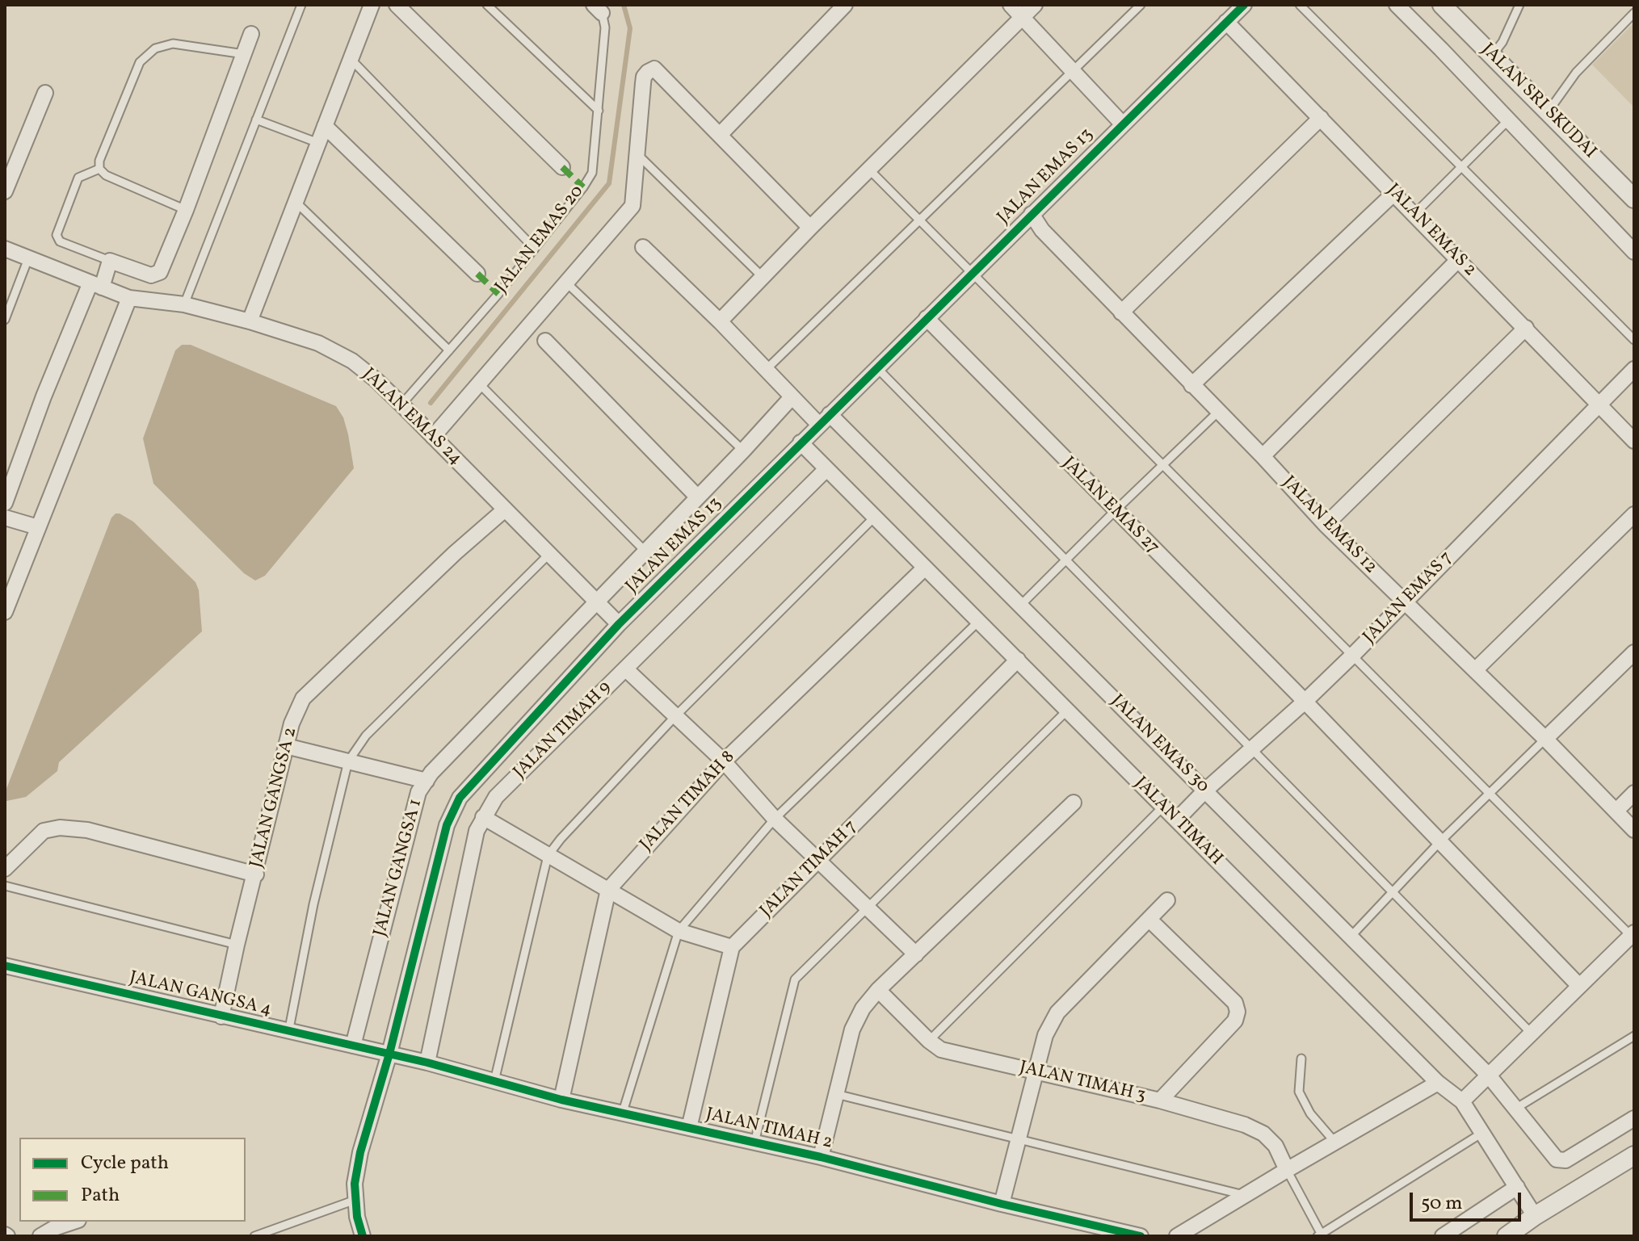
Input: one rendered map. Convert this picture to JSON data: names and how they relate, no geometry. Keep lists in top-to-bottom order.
{
  "streets": {
    "street": [
      "JALAN SRI SKUDAI",
      "JALAN EMAS 13",
      "JALAN EMAS 2",
      "JALAN EMAS 24",
      "JALAN EMAS 27",
      "JALAN EMAS 12",
      "JALAN EMAS 7",
      "JALAN TIMAH 9",
      "JALAN EMAS 30",
      "JALAN GANGSA 2",
      "JALAN TIMAH 8",
      "JALAN TIMAH",
      "JALAN GANGSA 1",
      "JALAN TIMAH 7",
      "JALAN GANGSA 4",
      "JALAN TIMAH 3",
      "JALAN TIMAH 2"
    ],
    "lane": ["JALAN EMAS 20"]
  },
  "crossings": [
    ["JALAN EMAS 13", "JALAN EMAS 2"],
    ["JALAN EMAS 13", "JALAN EMAS 24"],
    ["JALAN EMAS 13", "JALAN EMAS 27"],
    ["JALAN EMAS 13", "JALAN EMAS 12"],
    ["JALAN EMAS 13", "JALAN EMAS 30"],
    ["JALAN EMAS 13", "JALAN TIMAH"],
    ["JALAN EMAS 13", "JALAN GANGSA 4"],
    ["JALAN EMAS 13", "JALAN TIMAH 2"],
    ["JALAN EMAS 2", "JALAN EMAS 7"],
    ["JALAN EMAS 20", "JALAN EMAS 24"],
    ["JALAN EMAS 24", "JALAN GANGSA 2"],
    ["JALAN EMAS 24", "JALAN GANGSA 1"],
    ["JALAN EMAS 27", "JALAN EMAS 7"],
    ["JALAN EMAS 12", "JALAN EMAS 7"],
    ["JALAN EMAS 7", "JALAN EMAS 30"],
    ["JALAN EMAS 7", "JALAN TIMAH"],
    ["JALAN TIMAH 9", "JALAN TIMAH"],
    ["JALAN TIMAH 9", "JALAN TIMAH 2"],
    ["JALAN EMAS 30", "JALAN GANGSA 1"],
    ["JALAN GANGSA 2", "JALAN GANGSA 4"],
    ["JALAN TIMAH 8", "JALAN TIMAH"],
    ["JALAN TIMAH 8", "JALAN TIMAH 2"],
    ["JALAN TIMAH", "JALAN TIMAH 7"],
    ["JALAN GANGSA 1", "JALAN GANGSA 4"],
    ["JALAN GANGSA 4", "JALAN TIMAH 2"]
  ],
  "legend": ["Cycle path", "Path"],
  "scale_bar": "50 m"
}
